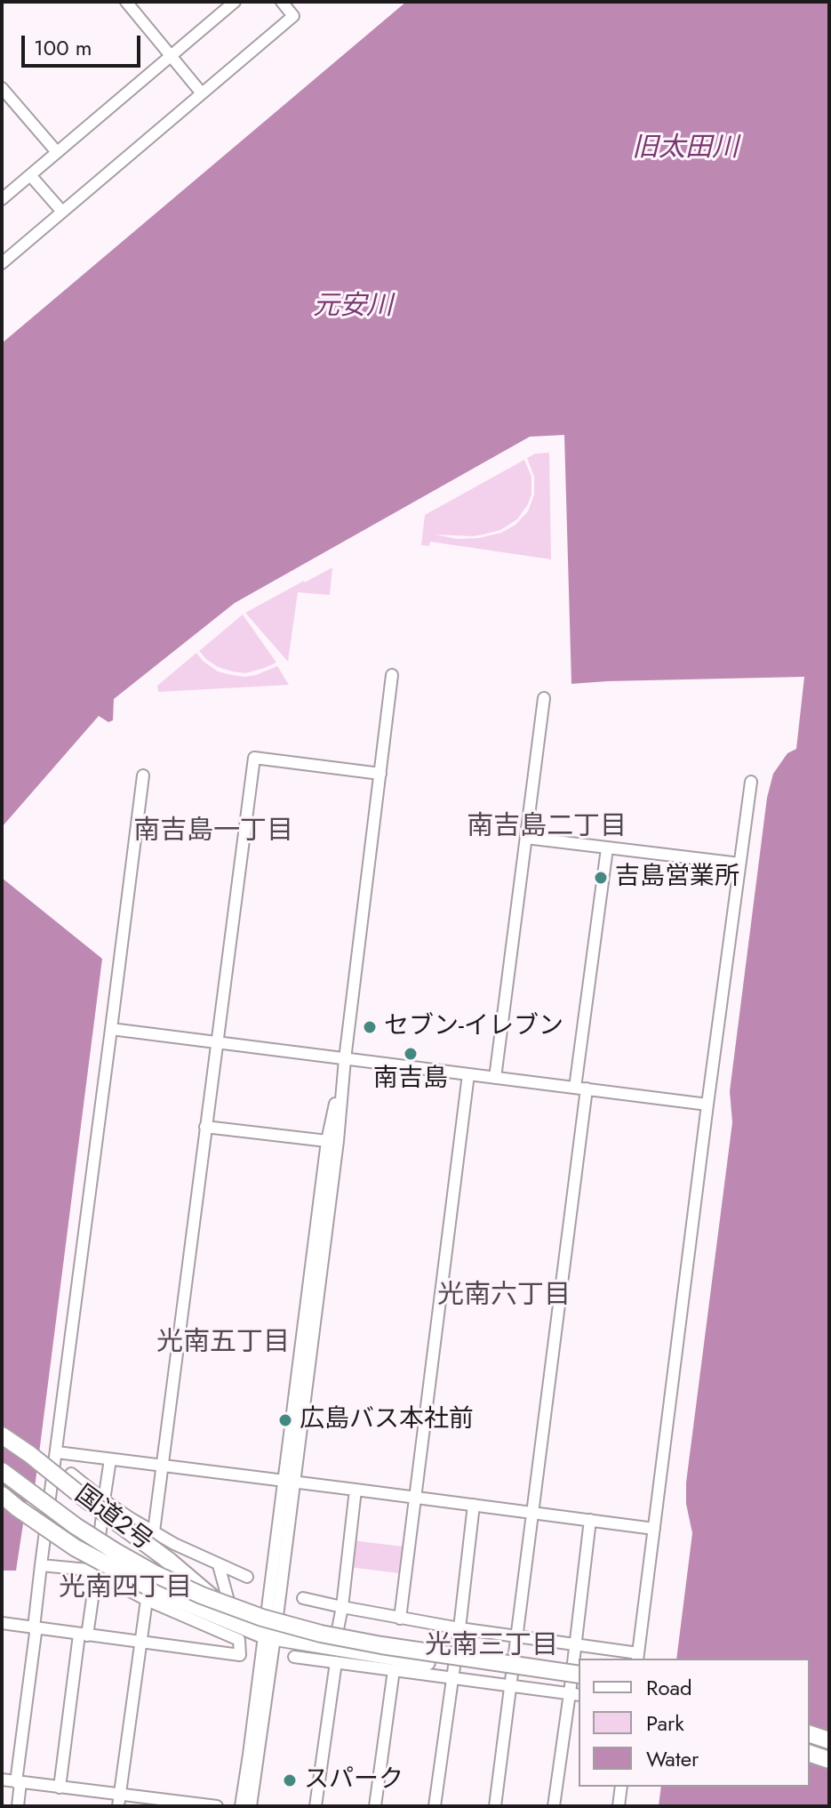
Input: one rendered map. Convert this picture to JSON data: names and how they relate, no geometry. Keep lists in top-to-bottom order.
{
  "streets": {
    "highway": ["国道2号"]
  },
  "districts": [
    "南吉島二丁目",
    "南吉島一丁目",
    "光南六丁目",
    "光南五丁目",
    "光南四丁目",
    "光南三丁目"
  ],
  "water": ["旧太田川", "元安川"],
  "places": [
    "吉島営業所",
    "セブン-イレブン",
    "南吉島",
    "広島バス本社前",
    "スパーク"
  ],
  "legend": ["Road", "Park", "Water"],
  "scale_bar": "100 m"
}
